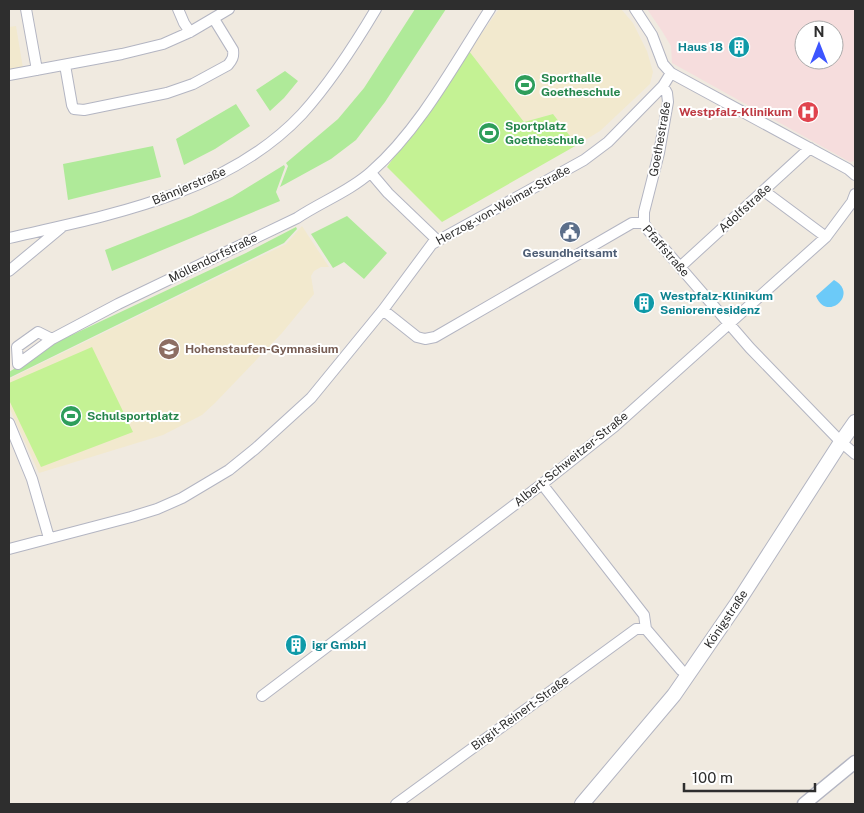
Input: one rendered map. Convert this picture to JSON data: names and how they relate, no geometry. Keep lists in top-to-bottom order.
{
  "streets": {
    "main road": ["Königstraße"],
    "street": [
      "Goethestraße",
      "Bännjerstraße",
      "Herzog-von-Weimar-Straße",
      "Adolfstraße",
      "Pfaffstraße",
      "Möllendorfstraße",
      "Albert-Schweitzer-Straße",
      "Birgit-Reinert-Straße"
    ]
  },
  "crossings": [
    ["Goethestraße", "Herzog-von-Weimar-Straße"],
    ["Goethestraße", "Pfaffstraße"],
    ["Herzog-von-Weimar-Straße", "Pfaffstraße"],
    ["Adolfstraße", "Pfaffstraße"],
    ["Pfaffstraße", "Albert-Schweitzer-Straße"],
    ["Pfaffstraße", "Königstraße"]
  ],
  "places": {
    "building": ["Haus 18", "Westpfalz-Klinikum Seniorenresidenz", "igr GmbH"],
    "sports": ["Sporthalle Goetheschule", "Sportplatz Goetheschule", "Schulsportplatz"],
    "hospital": ["Westpfalz-Klinikum"],
    "public building": ["Gesundheitsamt"],
    "school or university": ["Hohenstaufen-Gymnasium"]
  },
  "scale_bar": "100 m",
  "north": "top"
}
